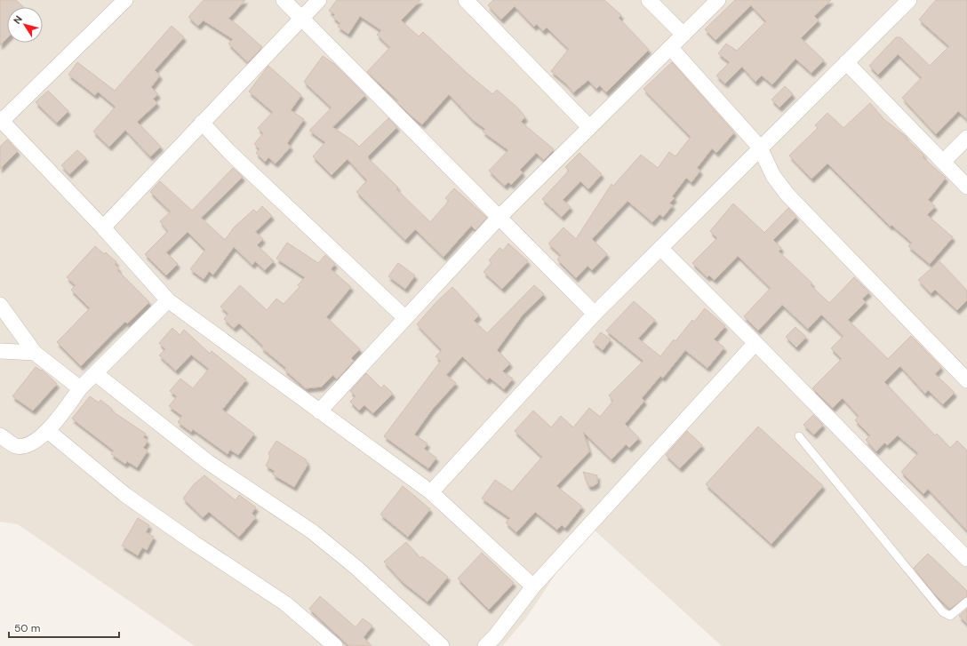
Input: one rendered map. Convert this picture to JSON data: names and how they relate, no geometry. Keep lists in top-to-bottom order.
{
  "scale_bar": "50 m",
  "north": "top left"
}
